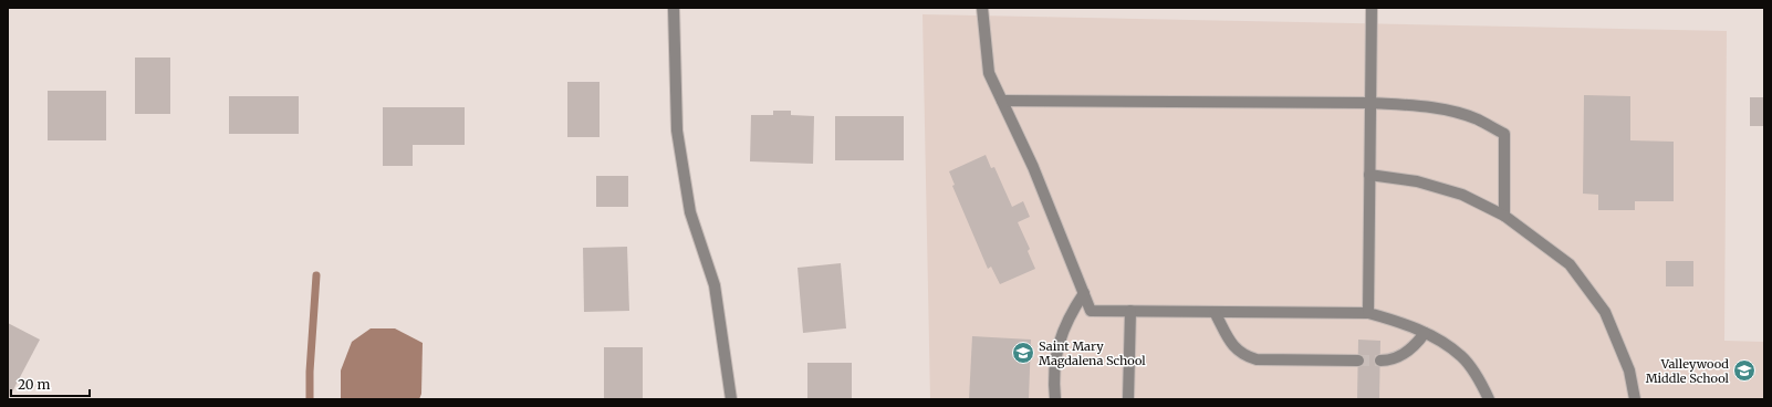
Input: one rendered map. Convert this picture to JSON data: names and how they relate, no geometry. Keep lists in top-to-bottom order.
{
  "places": {
    "school or university": ["Saint Mary Magdalena School", "Valleywood Middle School"]
  },
  "scale_bar": "20 m"
}
